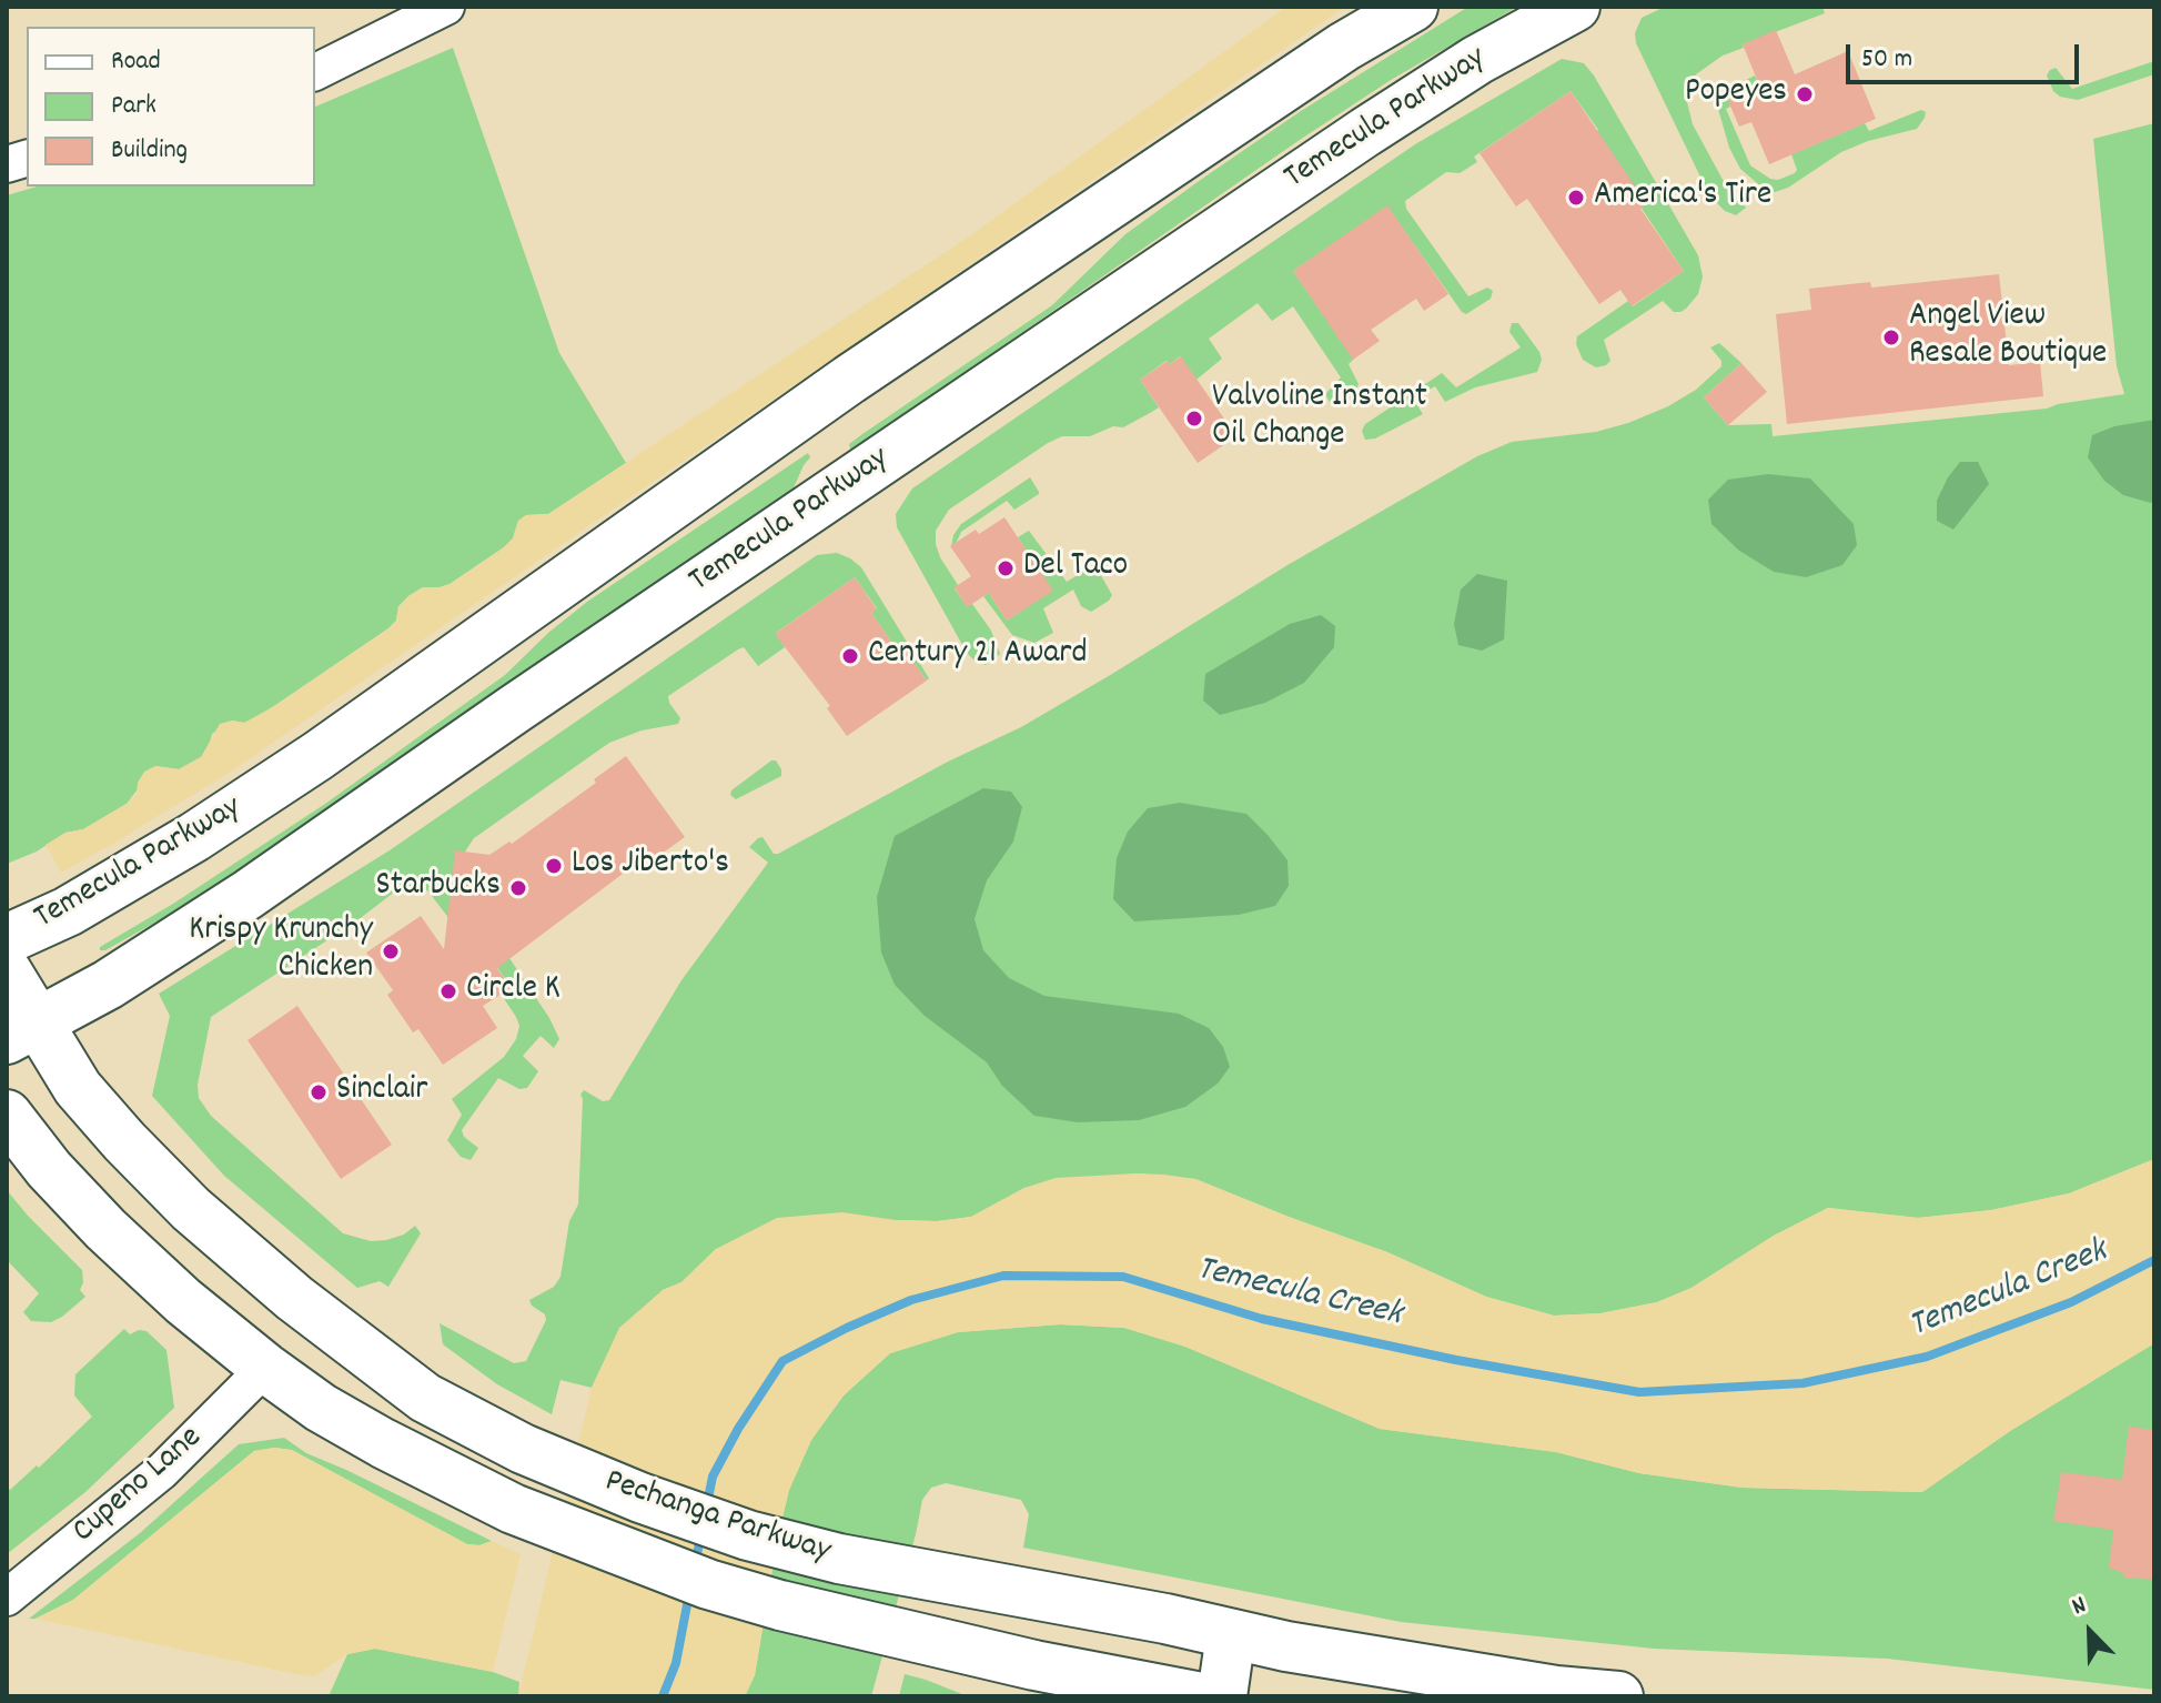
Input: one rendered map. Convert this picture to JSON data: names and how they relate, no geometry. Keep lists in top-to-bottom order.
{
  "streets": {
    "main road": ["Temecula Parkway", "Pechanga Parkway"],
    "street": ["Cupeno Lane"]
  },
  "crossings": [
    ["Temecula Parkway", "Pechanga Parkway"],
    ["Cupeno Lane", "Pechanga Parkway"]
  ],
  "water": ["Temecula Creek"],
  "places": [
    "Popeyes",
    "America's Tire",
    "Angel View Resale Boutique",
    "Valvoline Instant Oil Change",
    "Del Taco",
    "Century 21 Award",
    "Los Jiberto's",
    "Starbucks",
    "Krispy Krunchy Chicken",
    "Circle K",
    "Sinclair"
  ],
  "legend": ["Road", "Park", "Building"],
  "scale_bar": "50 m",
  "north": "top left"
}
